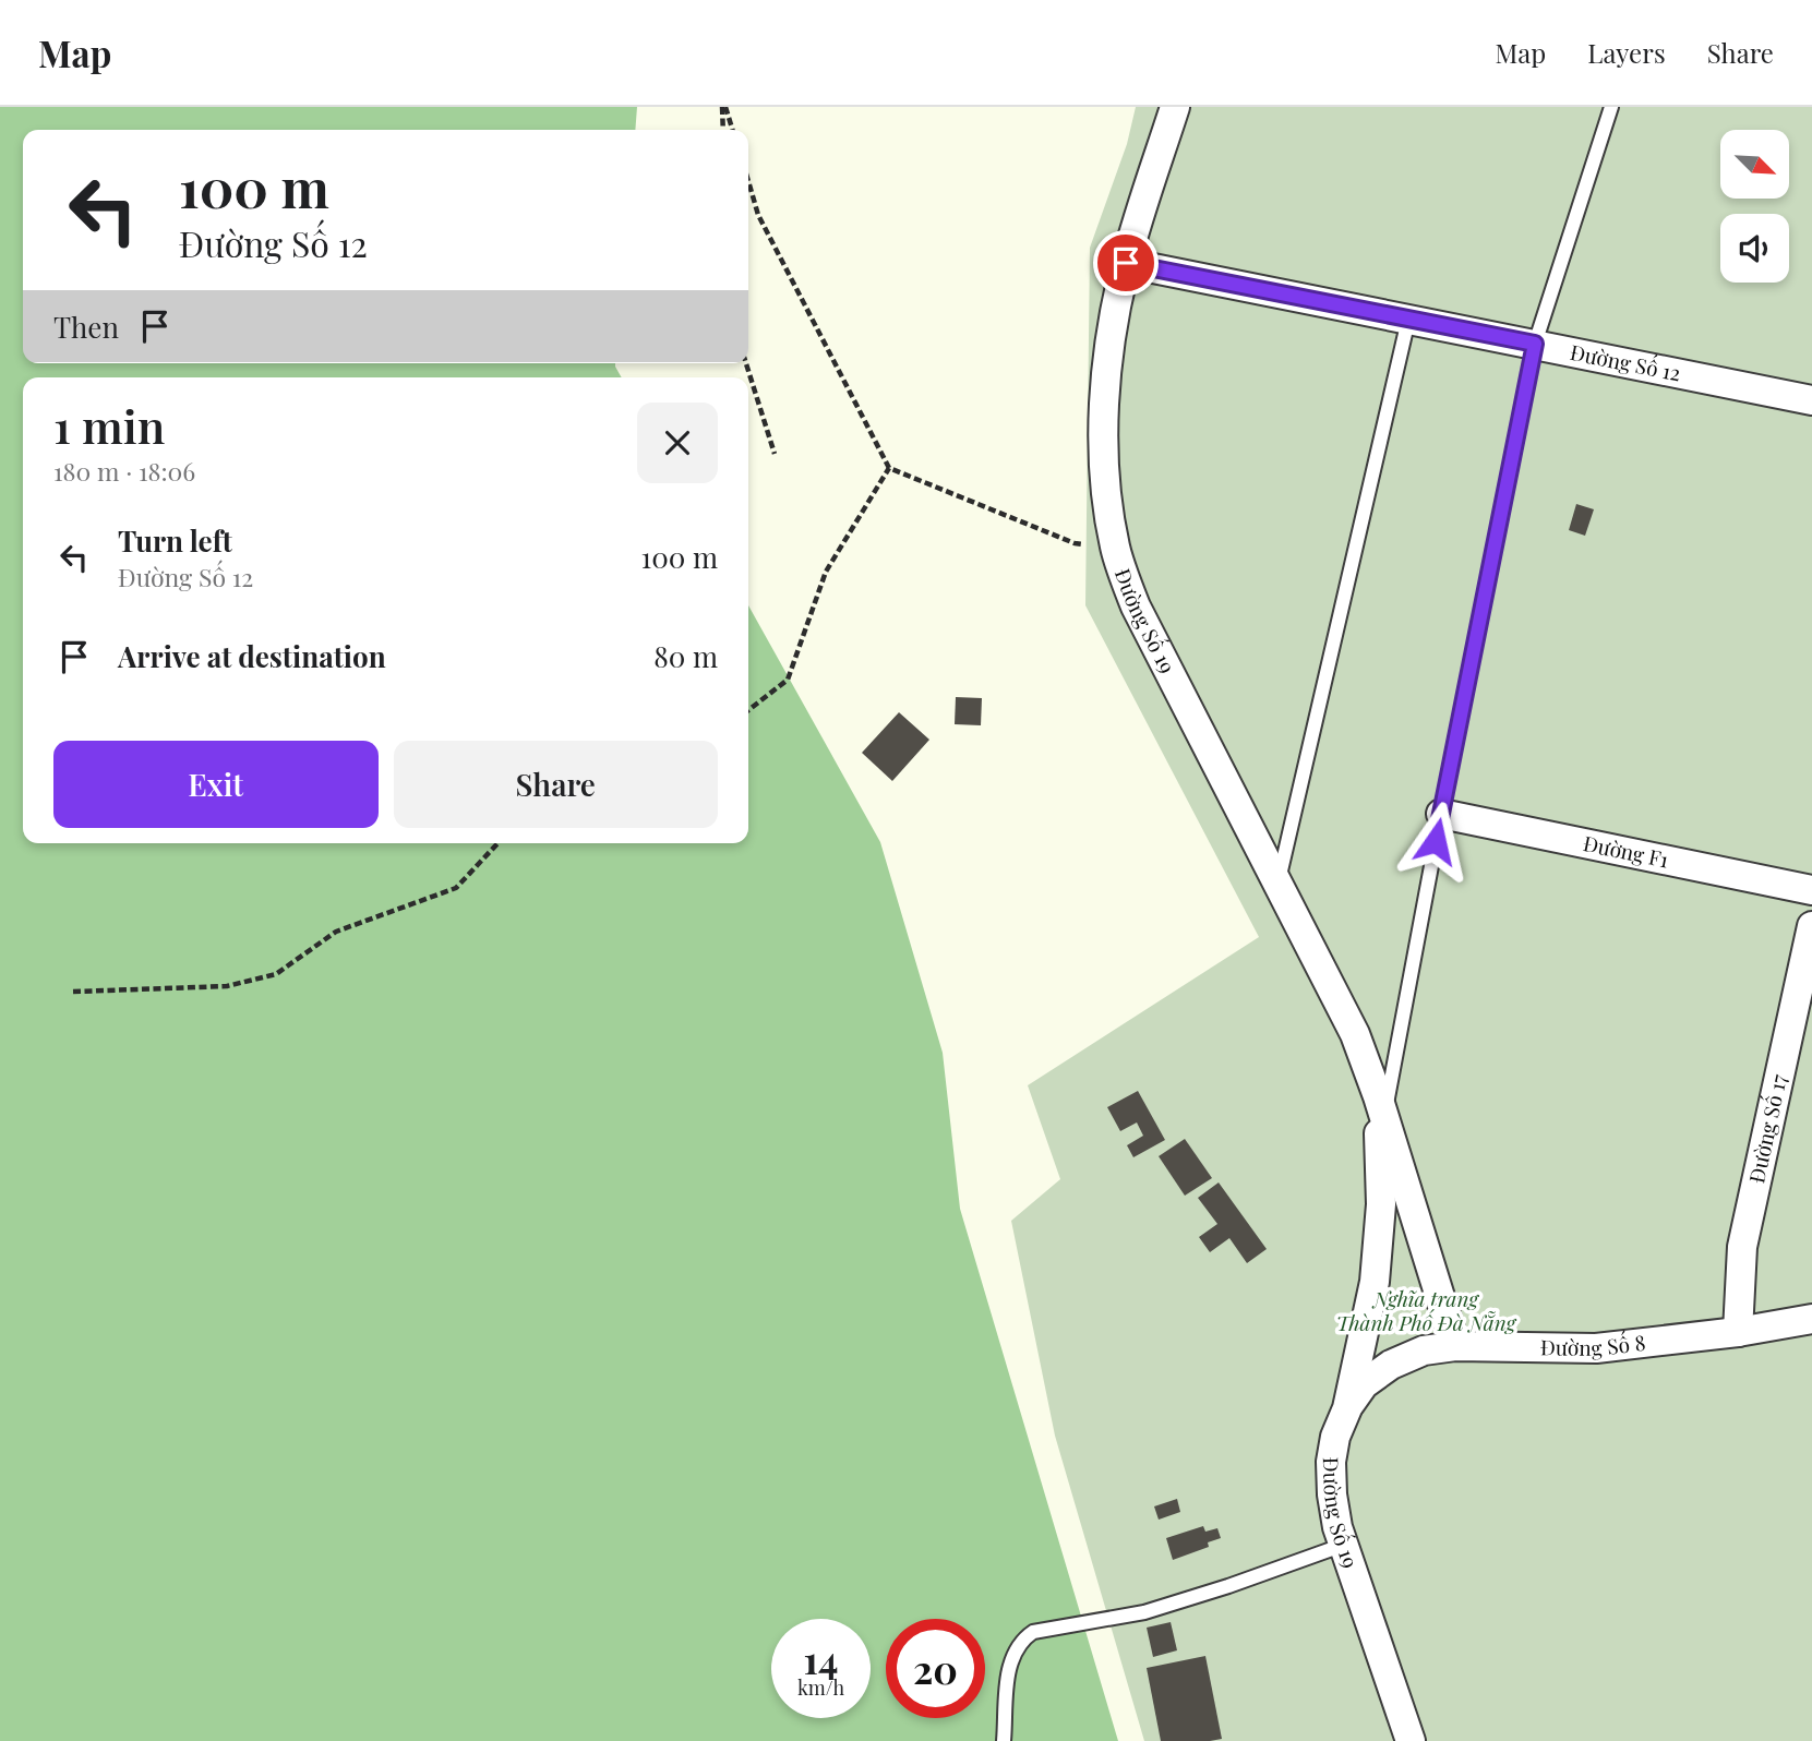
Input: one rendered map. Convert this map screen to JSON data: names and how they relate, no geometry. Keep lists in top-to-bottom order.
{
  "streets": {
    "street": [
      "Đường Số 12",
      "Đường Số 19",
      "Đường F1",
      "Đường Số 17",
      "Đường Số 8"
    ]
  },
  "crossings": [
    ["Đường Số 12", "Đường Số 19"],
    ["Đường Số 19", "Đường Số 8"],
    ["Đường Số 17", "Đường Số 8"]
  ],
  "parks": ["Nghĩa trang Thành Phố Đà Nẵng"],
  "north": "bottom right",
  "page": {
    "header": "Map",
    "nav": ["Map", "Layers", "Share"],
    "turn": ["100 m", "Đường Số 12"],
    "then": "Then",
    "heading": ["1 min", "180 m · 18:06"],
    "list": [
      {
        "name": "Turn left",
        "note": "Đường Số 12",
        "value": "100 m"
      },
      {
        "name": "Arrive at destination",
        "value": "80 m"
      }
    ],
    "buttons": ["Exit", "Share"],
    "speed": "14 km/h",
    "limit": "20"
  }
}
